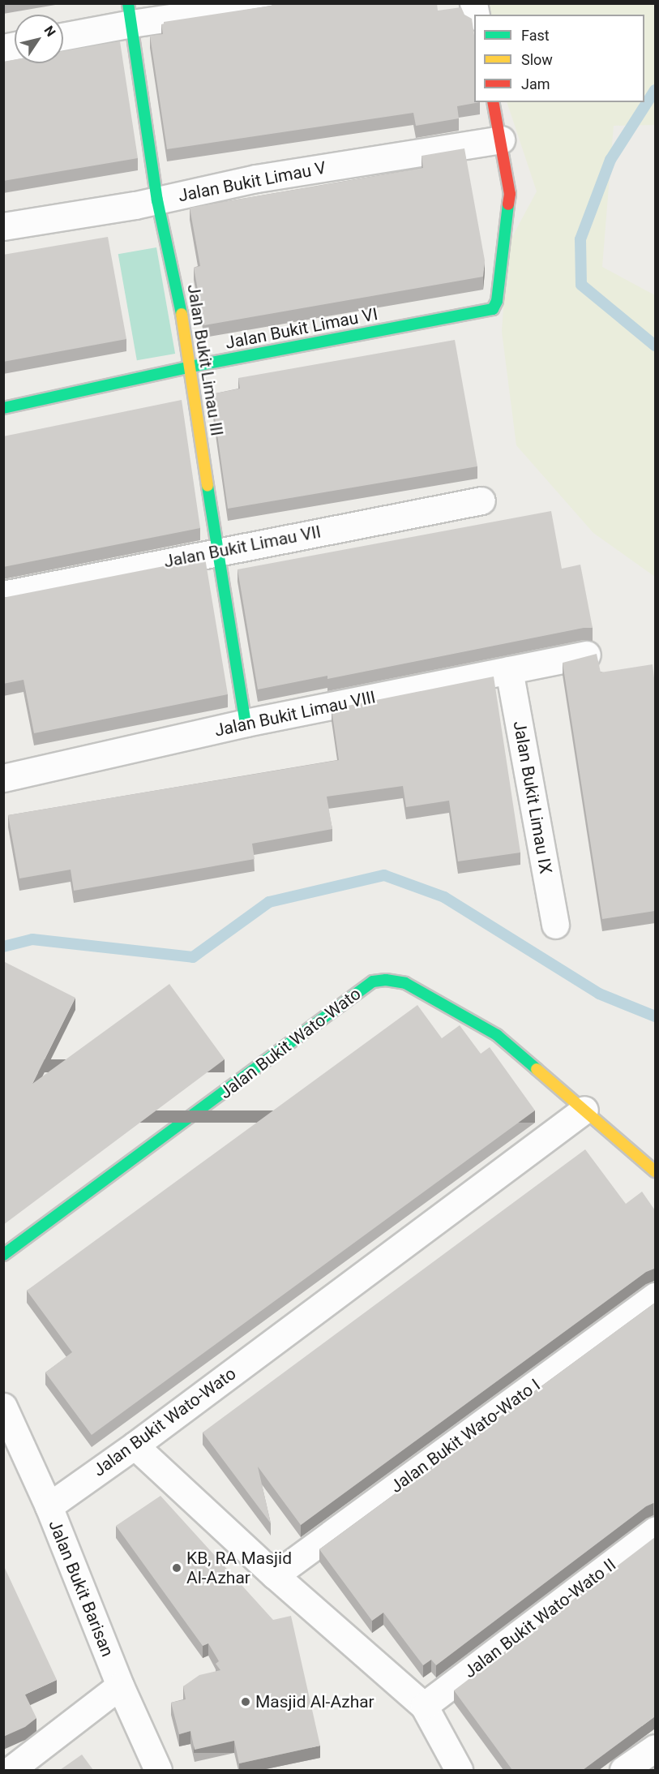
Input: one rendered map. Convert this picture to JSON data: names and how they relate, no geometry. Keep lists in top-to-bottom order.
{
  "streets": {
    "street": [
      "Jalan Bukit Limau V",
      "Jalan Bukit Limau VI",
      "Jalan Bukit Limau III",
      "Jalan Bukit Limau VII",
      "Jalan Bukit Limau VIII",
      "Jalan Bukit Limau IX",
      "Jalan Bukit Wato-Wato",
      "Jalan Bukit Wato-Wato I",
      "Jalan Bukit Barisan",
      "Jalan Bukit Wato-Wato II"
    ]
  },
  "crossings": [
    ["Jalan Bukit Limau V", "Jalan Bukit Limau VI"],
    ["Jalan Bukit Limau V", "Jalan Bukit Limau III"],
    ["Jalan Bukit Limau VI", "Jalan Bukit Limau III"],
    ["Jalan Bukit Limau III", "Jalan Bukit Limau VII"],
    ["Jalan Bukit Limau III", "Jalan Bukit Limau VIII"],
    ["Jalan Bukit Limau VIII", "Jalan Bukit Limau IX"],
    ["Jalan Bukit Wato-Wato", "Jalan Bukit Barisan"]
  ],
  "places": ["KB, RA Masjid Al-Azhar", "Masjid Al-Azhar"],
  "legend": ["Fast", "Slow", "Jam"],
  "north": "top right"
}
